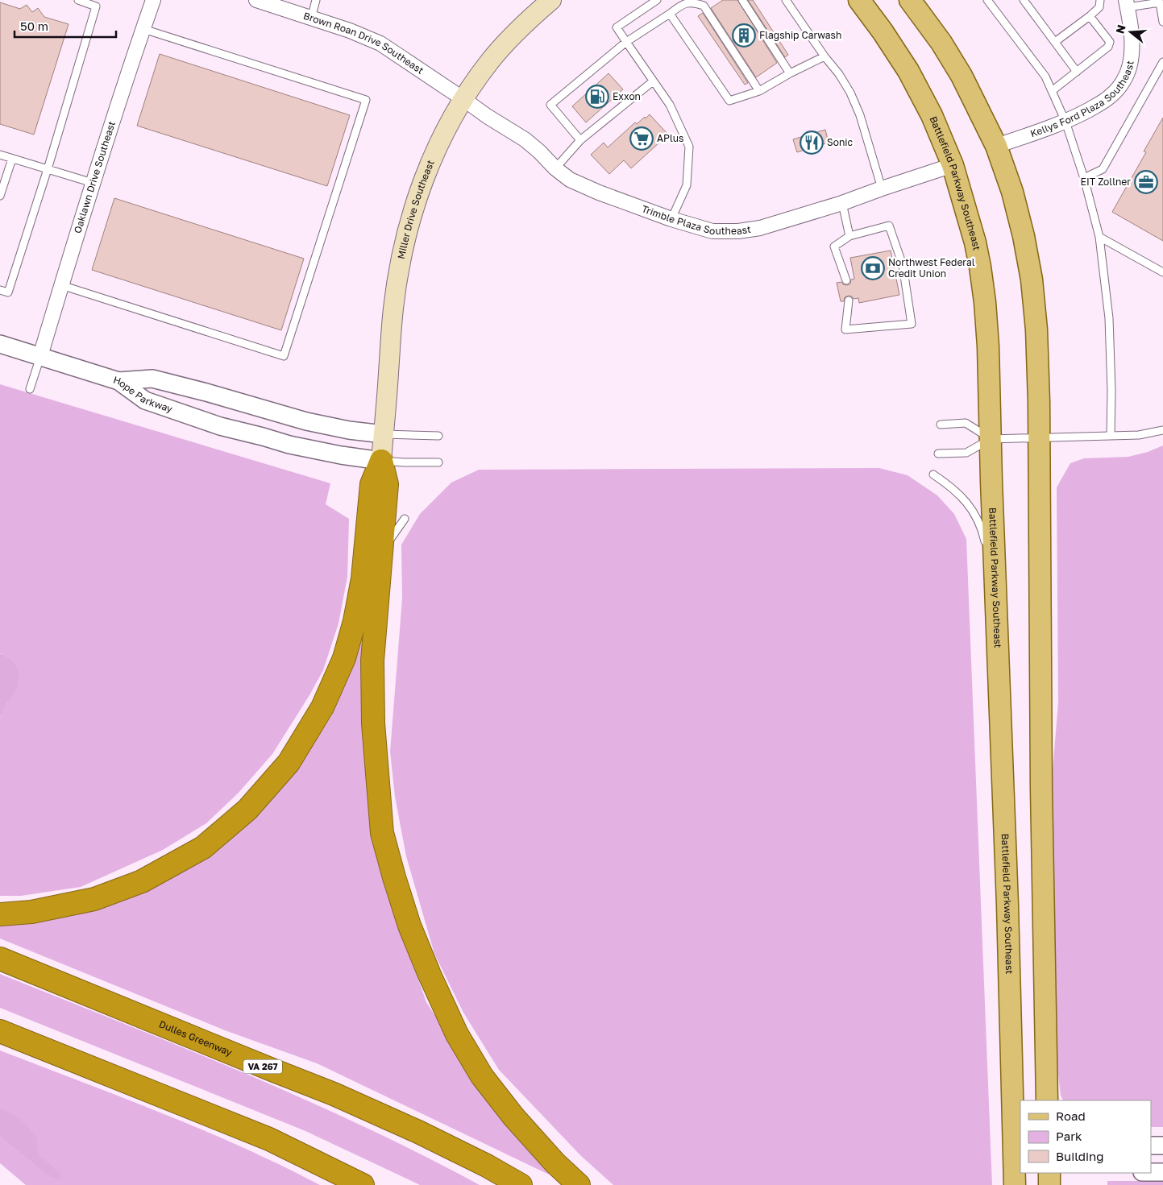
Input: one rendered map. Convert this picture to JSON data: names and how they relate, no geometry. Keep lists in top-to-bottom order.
{
  "streets": {
    "highway": ["Dulles Greenway", "VA 267"],
    "main road": ["Battlefield Parkway Southeast", "Miller Drive Southeast"],
    "street": [
      "Brown Roan Drive Southeast",
      "Kellys Ford Plaza Southeast",
      "Oaklawn Drive Southeast",
      "Trimble Plaza Southeast",
      "Hope Parkway"
    ]
  },
  "crossings": [
    ["Brown Roan Drive Southeast", "Miller Drive Southeast"],
    ["Brown Roan Drive Southeast", "Trimble Plaza Southeast"],
    ["Battlefield Parkway Southeast", "Trimble Plaza Southeast"],
    ["Miller Drive Southeast", "Trimble Plaza Southeast"],
    ["Miller Drive Southeast", "Hope Parkway"]
  ],
  "places": {
    "building": ["Flagship Carwash"],
    "fuel station": ["Exxon"],
    "supermarket": ["APlus"],
    "restaurant": ["Sonic"],
    "office": ["EIT Zollner"],
    "bank": ["Northwest Federal Credit Union"]
  },
  "legend": ["Road", "Park", "Building"],
  "scale_bar": "50 m",
  "north": "left"
}
